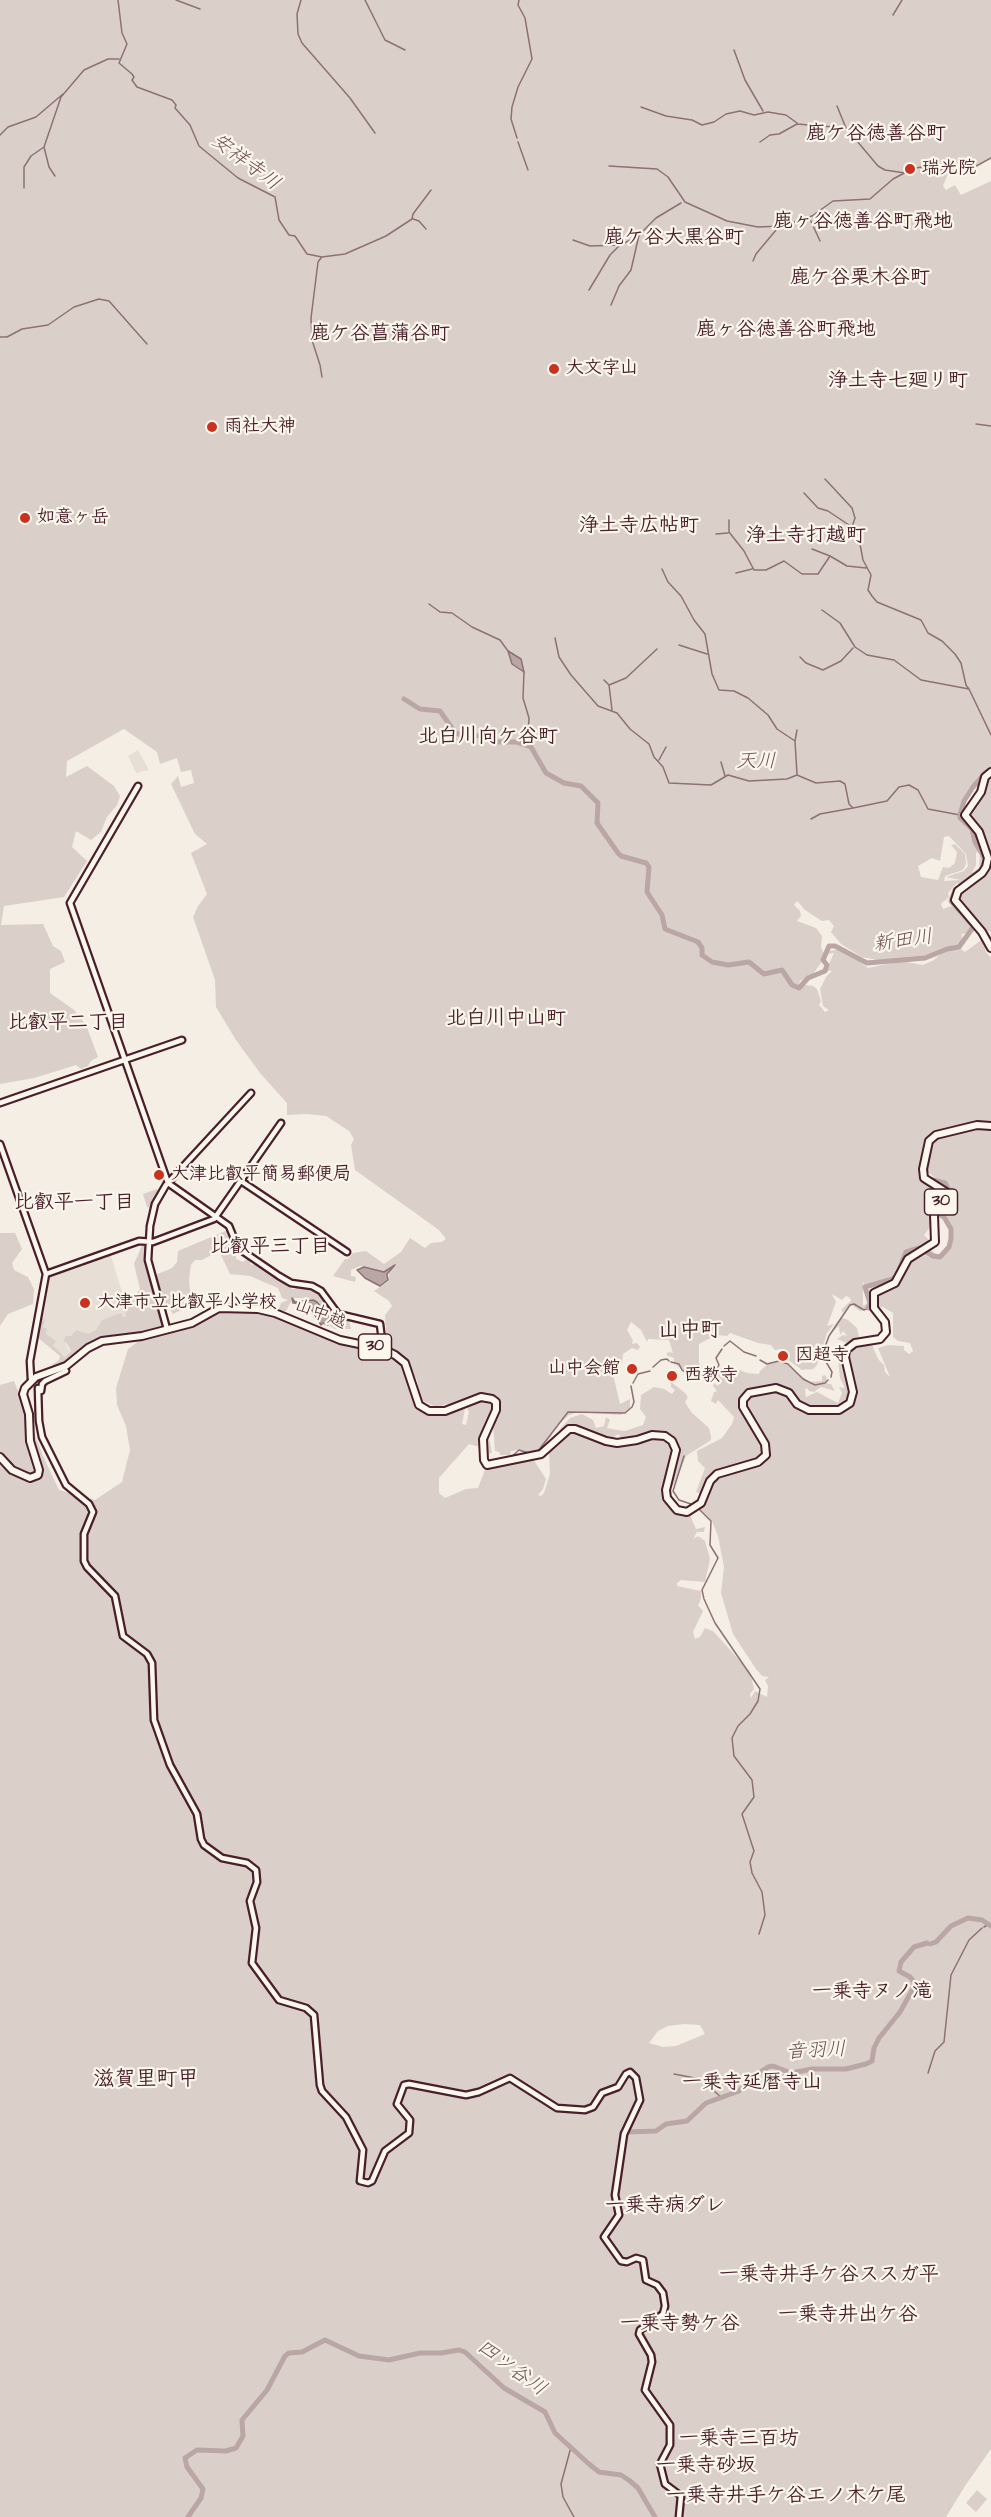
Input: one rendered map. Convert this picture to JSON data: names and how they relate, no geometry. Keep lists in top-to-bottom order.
{
  "streets": {
    "main road": ["30", "山中越"]
  },
  "districts": [
    "鹿ケ谷徳善谷町",
    "鹿ヶ谷徳善谷町飛地",
    "鹿ケ谷大黒谷町",
    "鹿ケ谷栗木谷町",
    "鹿ヶ谷徳善谷町飛地",
    "鹿ケ谷菖蒲谷町",
    "浄土寺七廻リ町",
    "浄土寺広帖町",
    "浄土寺打越町",
    "北白川向ケ谷町",
    "北白川中山町",
    "比叡平二丁目",
    "比叡平一丁目",
    "比叡平三丁目",
    "山中町",
    "一乗寺ヌノ滝",
    "滋賀里町甲",
    "一乗寺延暦寺山",
    "一乗寺病ダレ",
    "一乗寺井手ケ谷ススガ平",
    "一乗寺井出ケ谷",
    "一乗寺勢ケ谷",
    "一乗寺三百坊",
    "一乗寺砂坂",
    "一乗寺井手ケ谷エノ木ケ尾"
  ],
  "water": [
    "安祥寺川",
    "天川",
    "新田川",
    "音羽川",
    "四ツ谷川"
  ],
  "places": [
    "瑞光院",
    "大文字山",
    "雨社大神",
    "如意ヶ岳",
    "大津比叡平簡易郵便局",
    "大津市立比叡平小学校",
    "因超寺",
    "山中会館",
    "西教寺"
  ]
}
